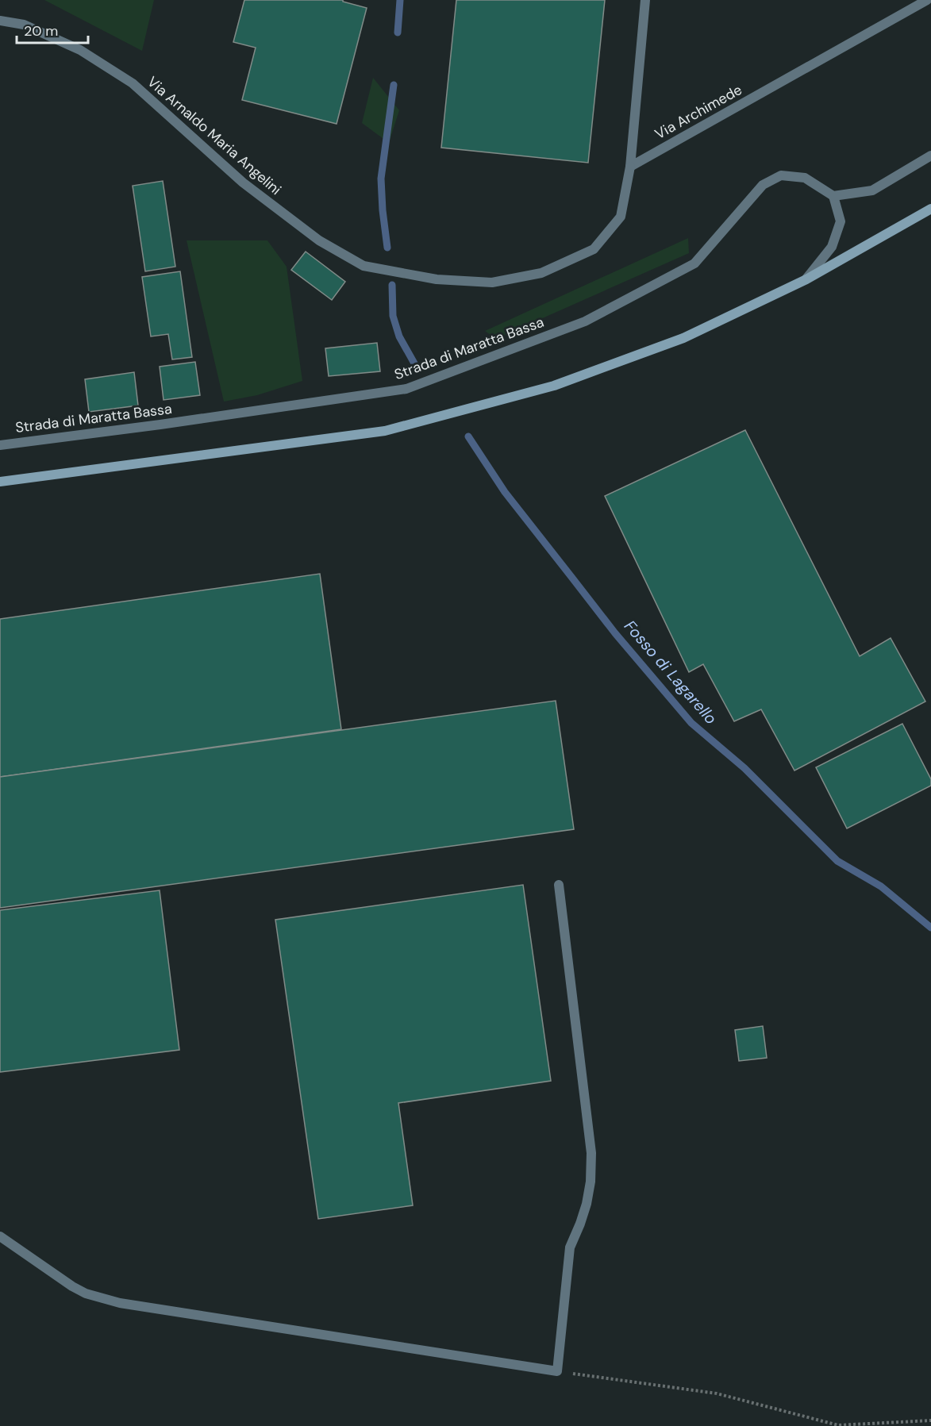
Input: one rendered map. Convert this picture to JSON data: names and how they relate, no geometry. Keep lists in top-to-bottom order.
{
  "streets": {
    "street": ["Via Archimede", "Via Arnaldo Maria Angelini", "Strada di Maratta Bassa"]
  },
  "crossings": [
    ["Via Archimede", "Via Arnaldo Maria Angelini"]
  ],
  "water": ["Fosso di Lagarello"],
  "scale_bar": "20 m"
}
